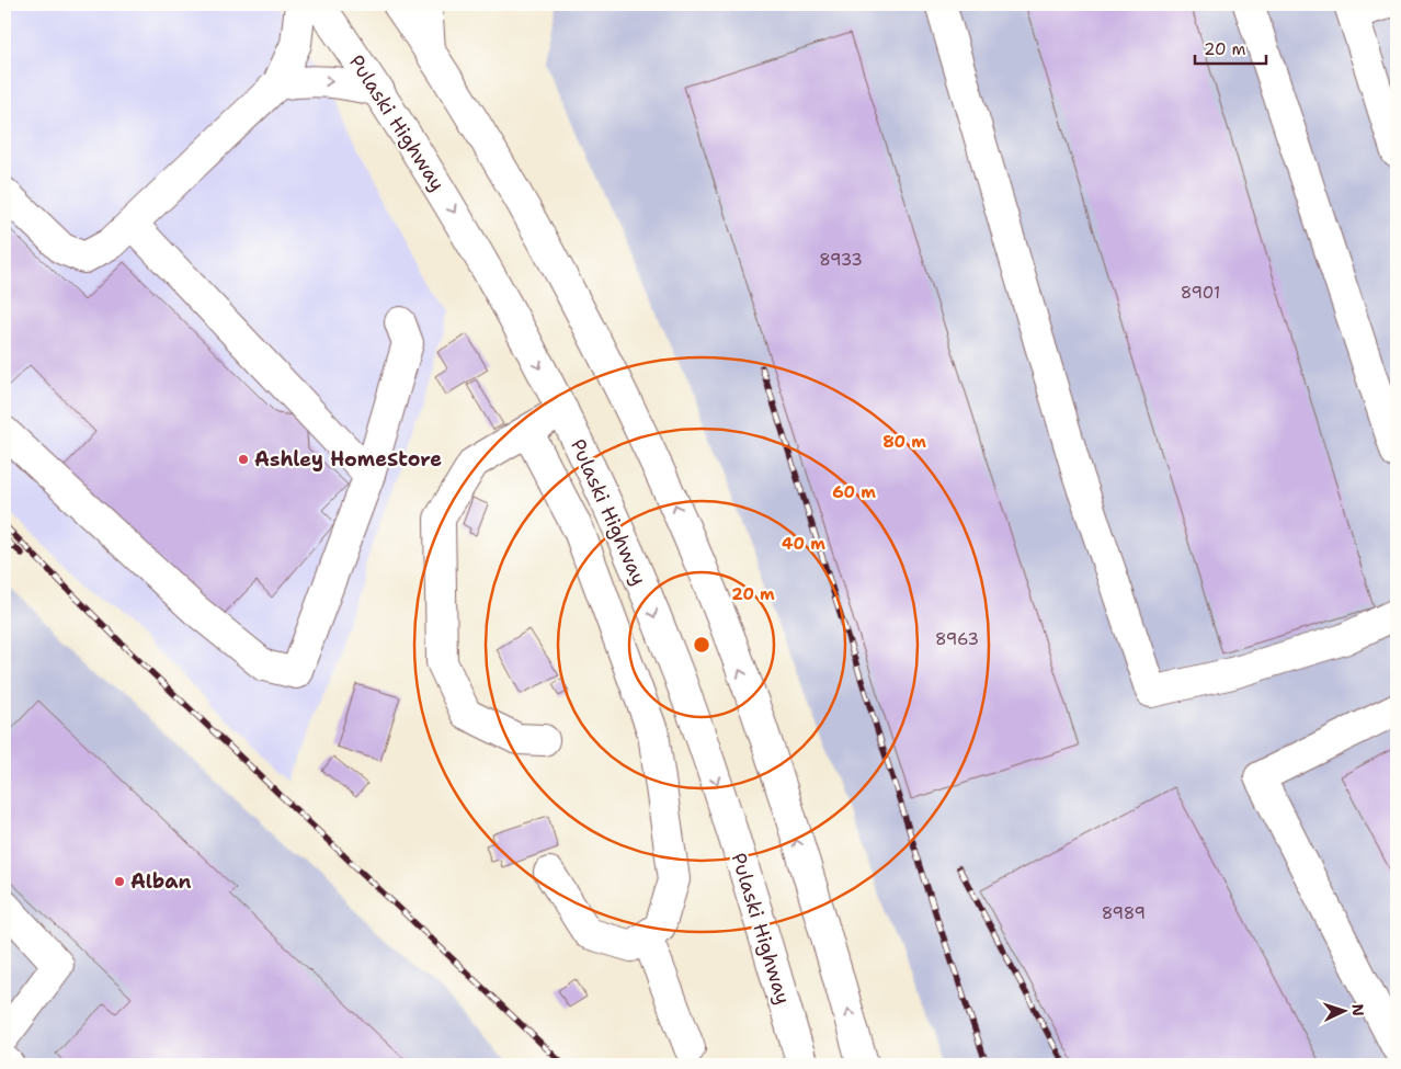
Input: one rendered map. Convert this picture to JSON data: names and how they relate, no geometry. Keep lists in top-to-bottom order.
{
  "streets": {
    "main road": ["Pulaski Highway"]
  },
  "places": ["Ashley HomeStore", "Alban"],
  "house_numbers": [
    "8933",
    "8901",
    "8963",
    "8989"
  ],
  "scale_bar": "20 m",
  "north": "right",
  "rings": [
    "80 m",
    "60 m",
    "40 m",
    "20 m"
  ]
}
